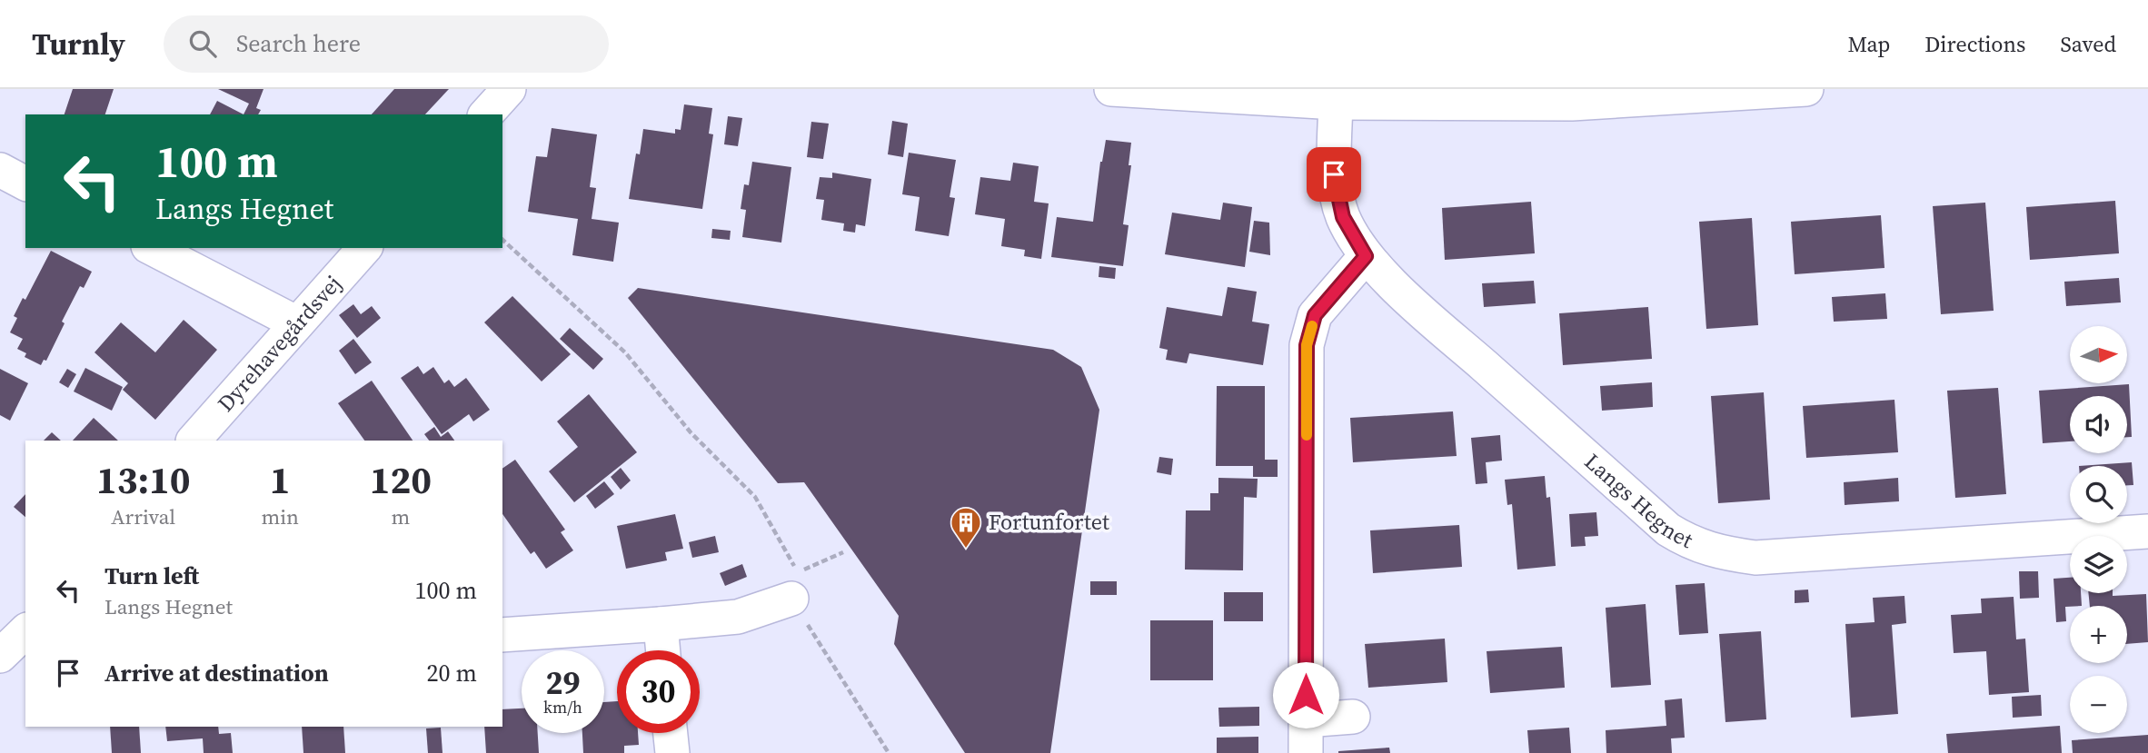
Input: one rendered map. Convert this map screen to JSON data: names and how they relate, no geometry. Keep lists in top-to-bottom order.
{
  "streets": {
    "street": ["Dyrehavegårdsvej", "Langs Hegnet"]
  },
  "places": {
    "building": ["Fortunfortet"]
  },
  "north": "right",
  "page": {
    "header": "Turnly",
    "search": "Search here",
    "nav": ["Map", "Directions", "Saved"],
    "turn": ["100 m", "Langs Hegnet"],
    "map_buttons": ["+", "−"],
    "eta": [
      "13:10",
      "Arrival",
      "1",
      "min",
      "120",
      "m"
    ],
    "list": [
      {
        "name": "Turn left",
        "note": "Langs Hegnet",
        "value": "100 m"
      },
      {
        "name": "Arrive at destination",
        "value": "20 m"
      }
    ],
    "speed": "29 km/h",
    "limit": "30"
  }
}
